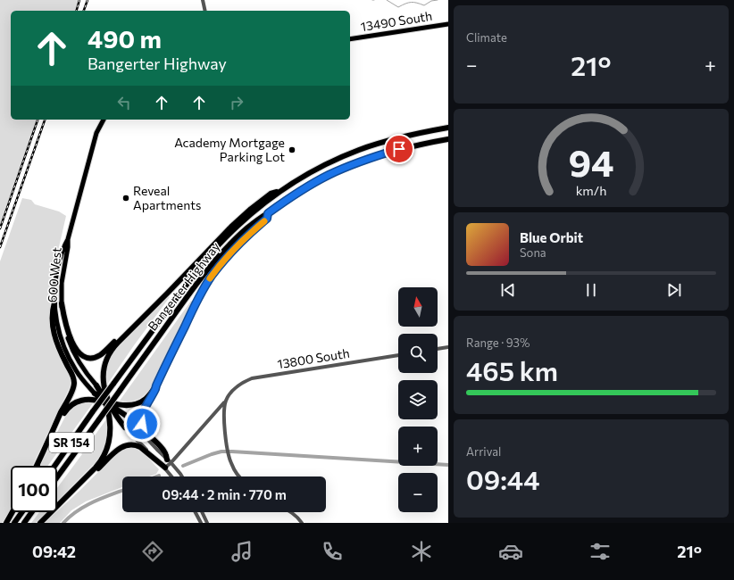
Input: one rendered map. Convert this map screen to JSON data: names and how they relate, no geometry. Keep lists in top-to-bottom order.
{
  "streets": {
    "highway": ["Bangerter Highway", "SR 154"],
    "main road": ["13490 South", "600 West"],
    "street": ["13800 South"]
  },
  "places": ["Academy Mortgage Parking Lot", "Reveal Apartments"],
  "north": "top",
  "page": {
    "tile": [
      "Climate",
      ["Range · 93%", "465 km"],
      ["Arrival", "09:44"]
    ],
    "turn": ["490 m", "Bangerter Highway"],
    "heat": ["−", "21°", "+"],
    "song": ["Blue Orbit", "Sona"],
    "map_buttons": ["+", "−"],
    "limit": "100",
    "trip": "09:44 · 2 min · 770 m",
    "tabs": ["09:42", "21°"],
    "gauge": ["94", "km/h"]
  }
}
